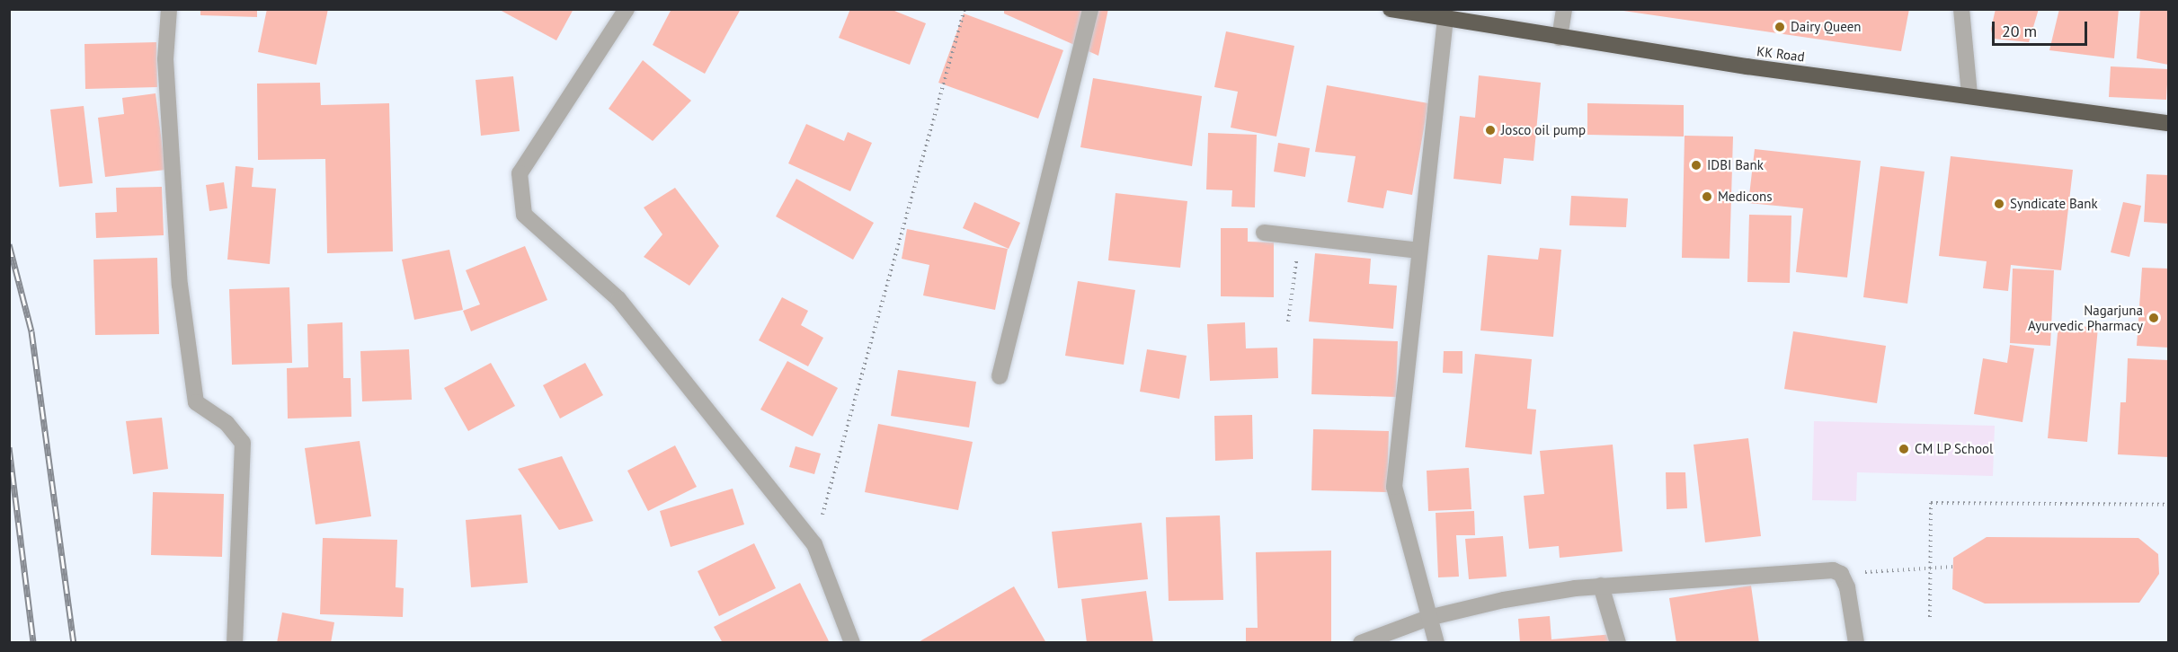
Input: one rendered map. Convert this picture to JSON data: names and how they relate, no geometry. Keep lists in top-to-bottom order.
{
  "streets": {
    "highway": ["KK Road"]
  },
  "places": [
    "Dairy Queen",
    "Josco oil pump",
    "IDBI Bank",
    "Medicons",
    "Syndicate Bank",
    "Nagarjuna Ayurvedic Pharmacy",
    "CM LP School"
  ],
  "scale_bar": "20 m"
}
